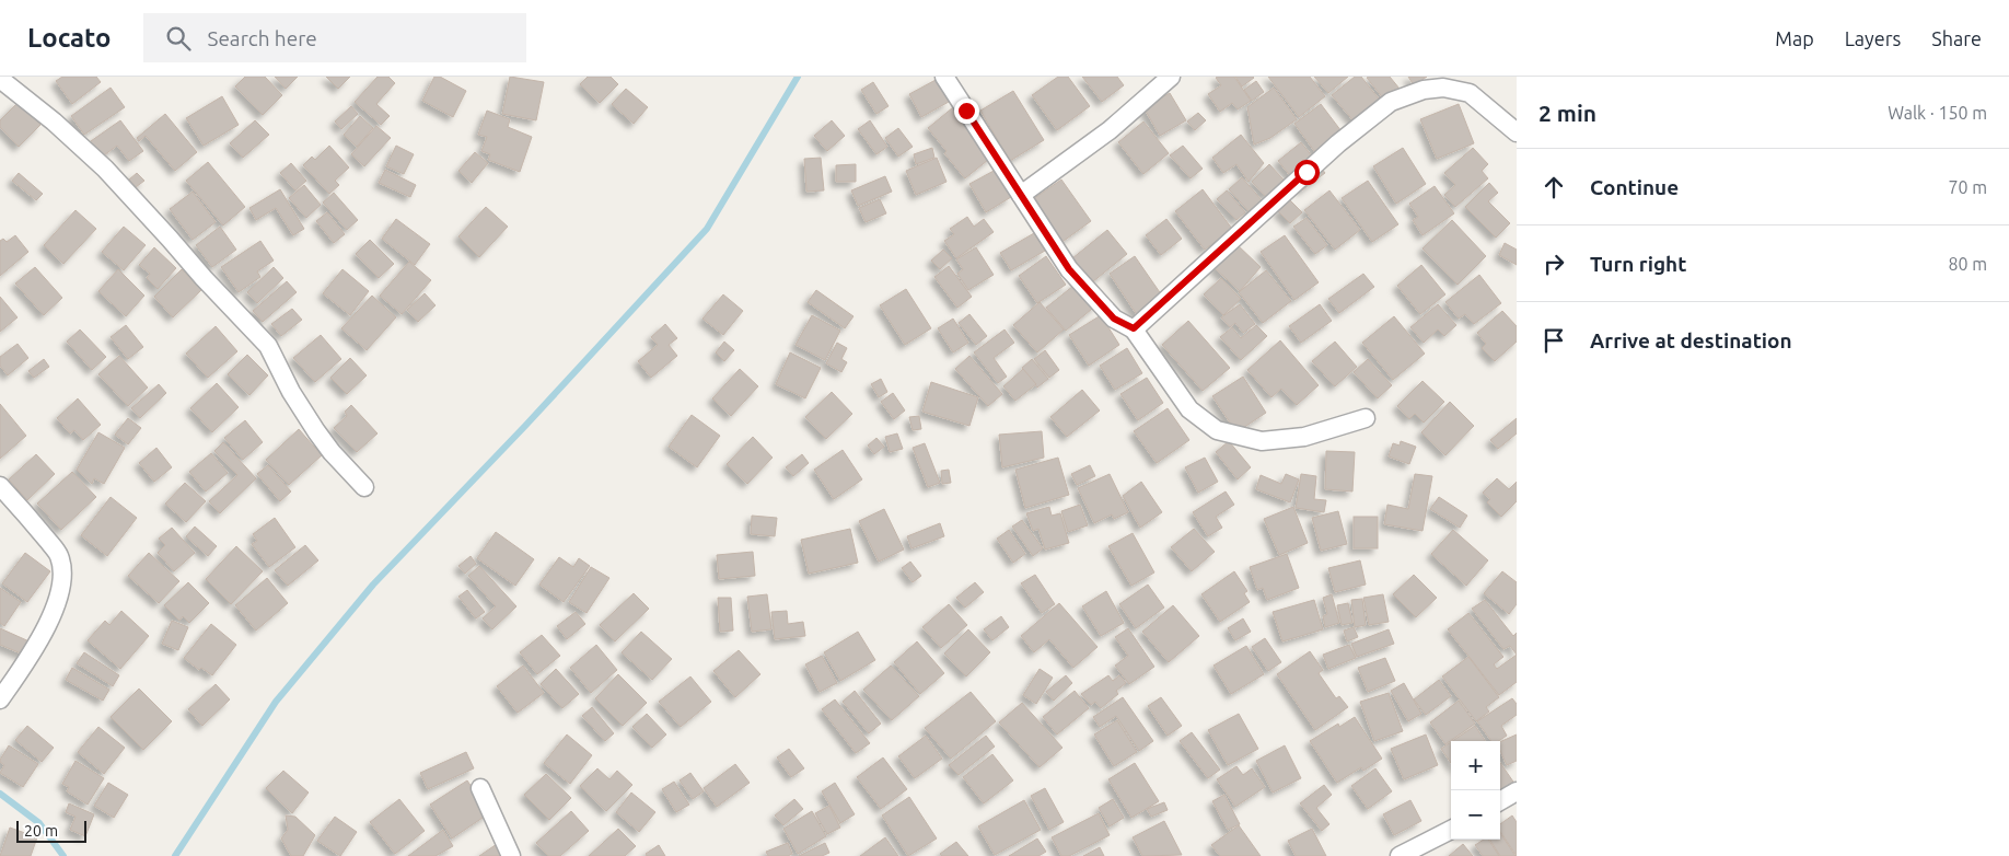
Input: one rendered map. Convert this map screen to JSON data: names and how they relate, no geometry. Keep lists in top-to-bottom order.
{
  "scale_bar": "20 m",
  "page": {
    "header": "Locato",
    "search": "Search here",
    "nav": ["Map", "Layers", "Share"],
    "heading": ["2 min", "Walk · 150 m"],
    "list": [
      ["Continue", "70 m"],
      ["Turn right", "80 m"],
      "Arrive at destination"
    ],
    "map_buttons": ["+", "−"],
    "scale": "20 m"
  }
}
